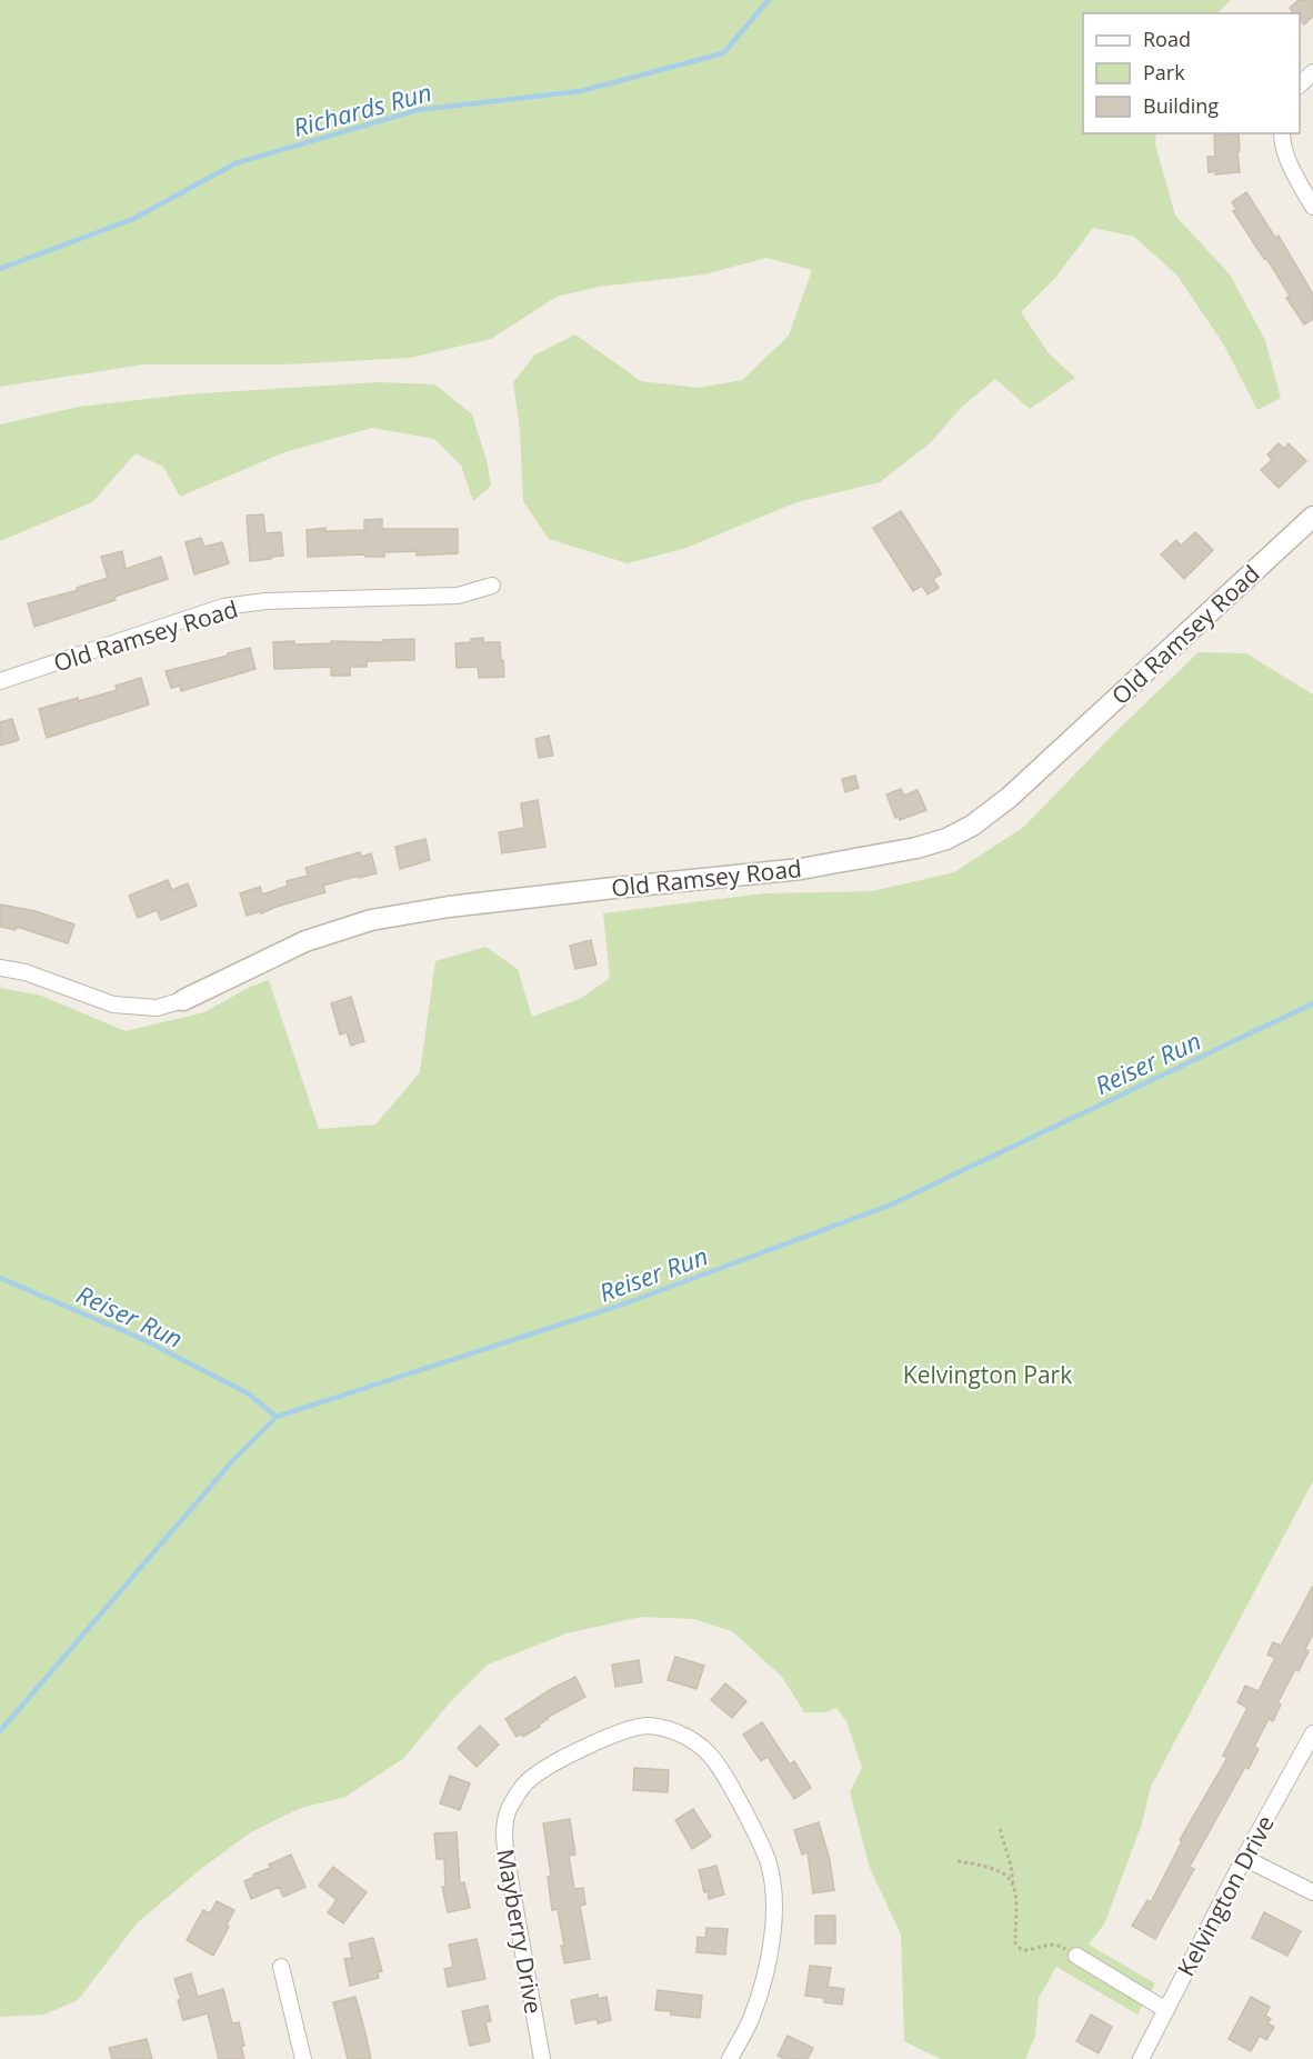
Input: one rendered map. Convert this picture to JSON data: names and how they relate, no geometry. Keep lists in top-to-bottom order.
{
  "streets": {
    "street": ["Old Ramsey Road", "Kelvington Drive", "Mayberry Drive"]
  },
  "water": ["Richards Run", "Reiser Run"],
  "parks": ["Kelvington Park"],
  "legend": ["Road", "Park", "Building"]
}
